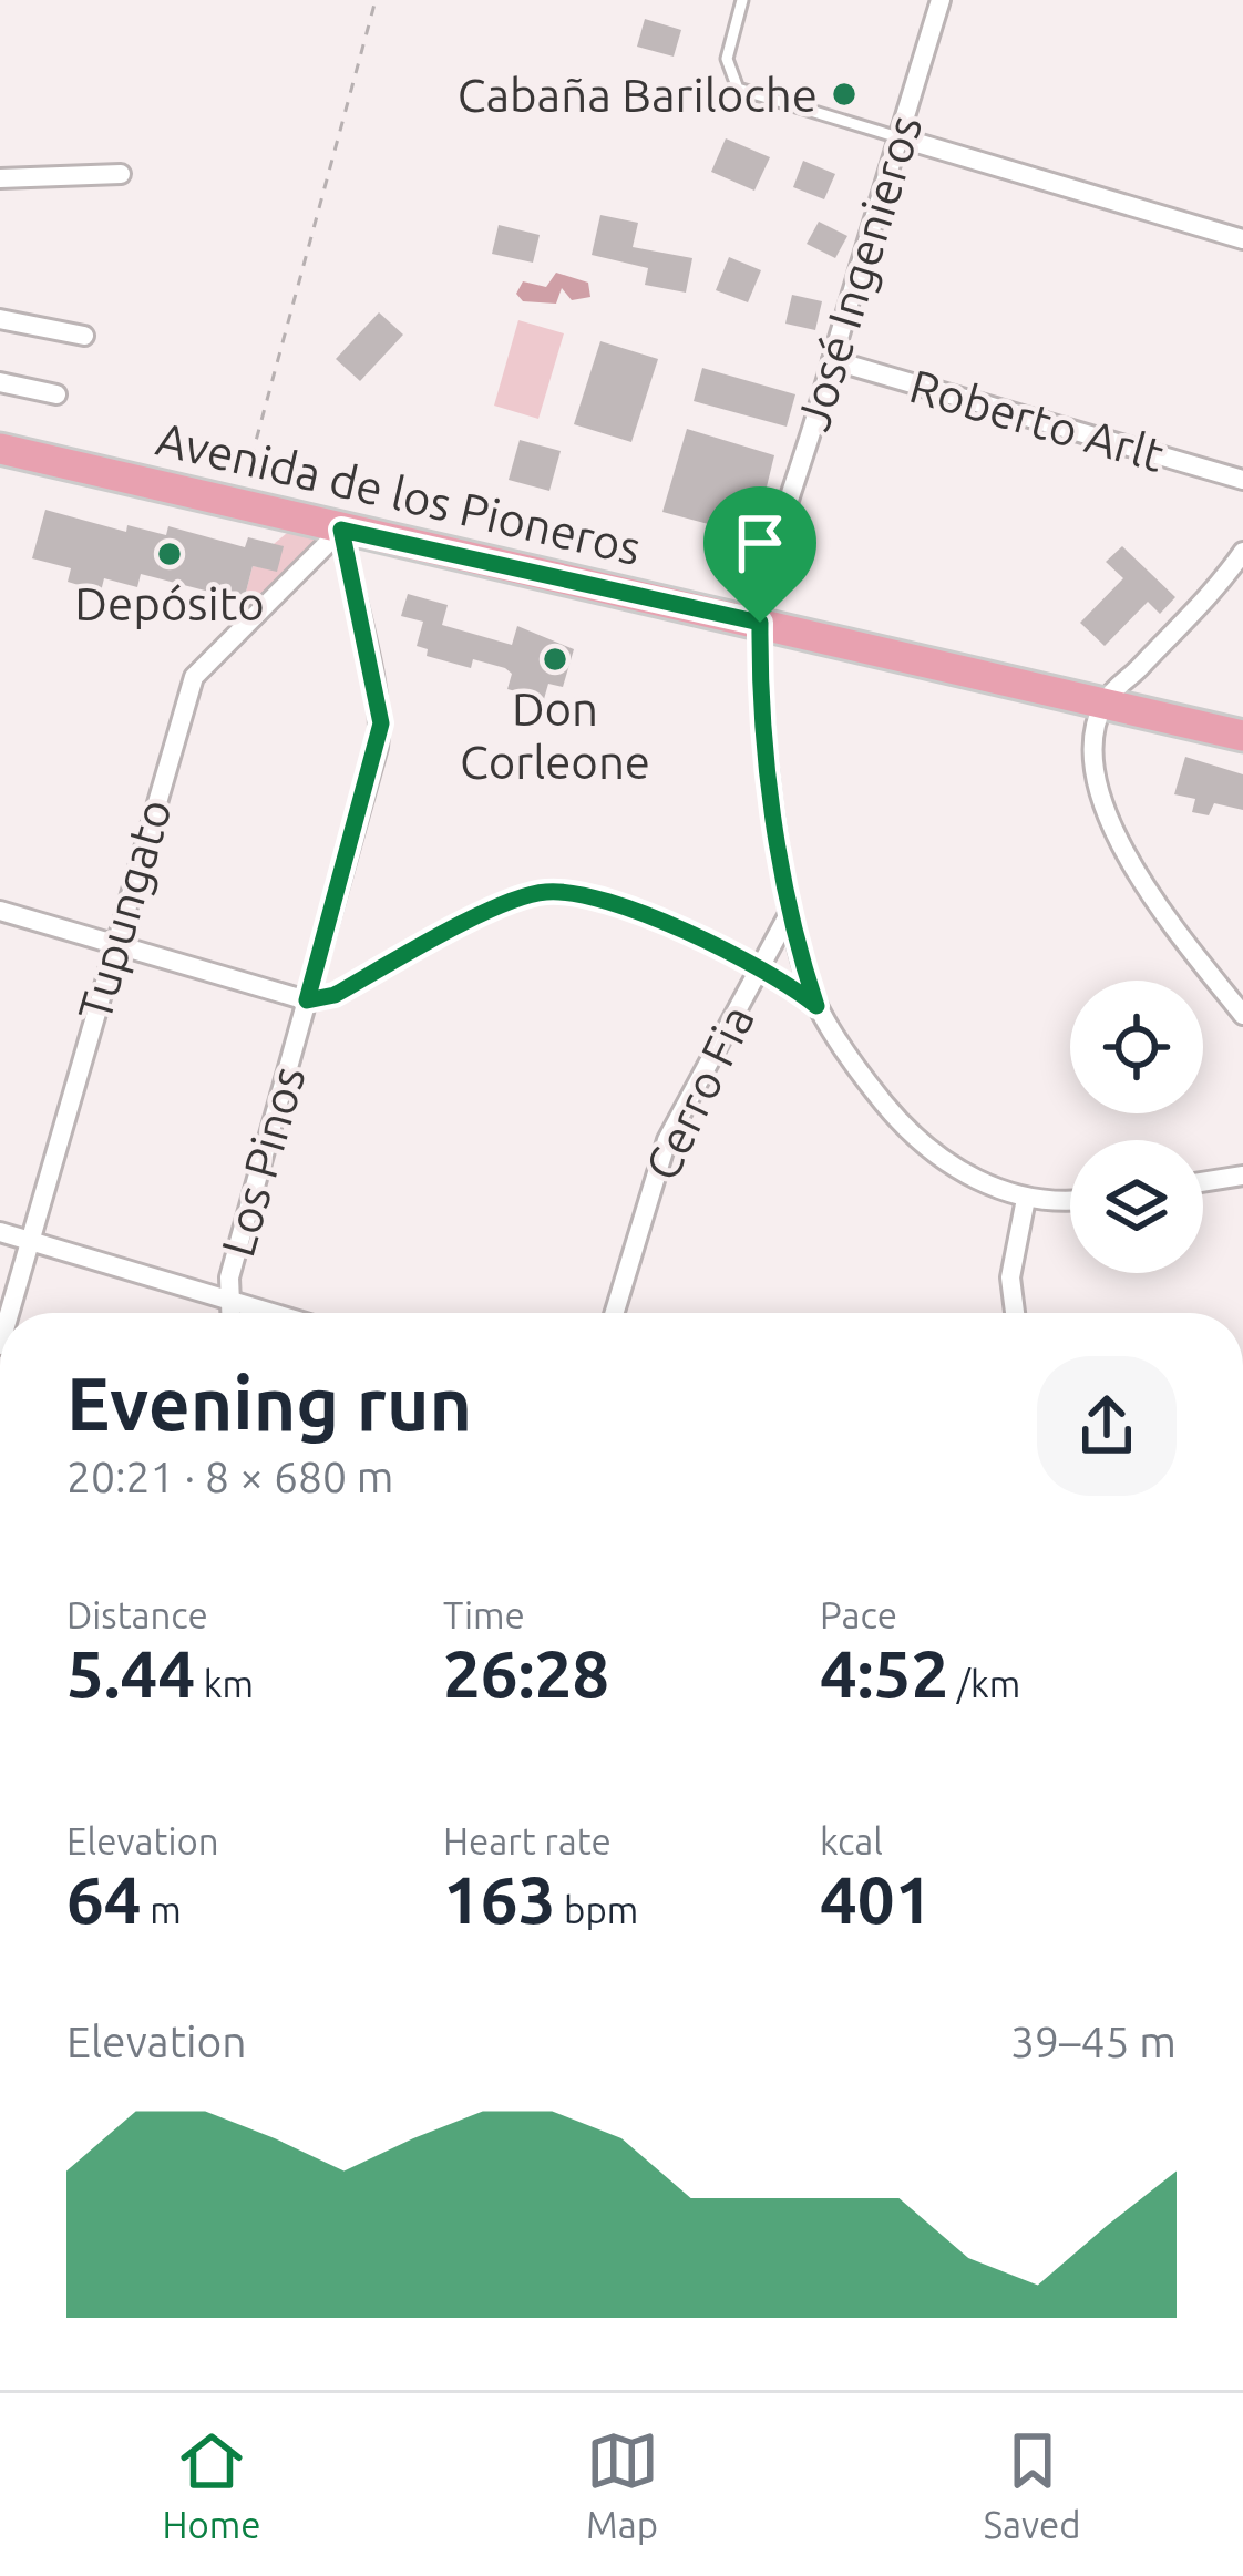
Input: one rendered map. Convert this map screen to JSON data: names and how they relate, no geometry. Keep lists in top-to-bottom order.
{
  "streets": {
    "main road": ["Avenida de los Pioneros"],
    "street": [
      "José Ingenieros",
      "Roberto Arlt",
      "Tupungato",
      "Cerro Fia",
      "Los Pinos"
    ]
  },
  "crossings": [
    ["José Ingenieros", "Roberto Arlt"],
    ["José Ingenieros", "Avenida de los Pioneros"],
    ["Avenida de los Pioneros", "Tupungato"],
    ["Avenida de los Pioneros", "Los Pinos"],
    ["Tupungato", "Los Pinos"]
  ],
  "places": ["Cabaña Bariloche", "Depósito", "Don Corleone"],
  "page": {
    "heading": ["Evening run", "20:21 · 8 × 680 m"],
    "stats": [
      ["Distance", "5.44 km"],
      ["Time", "26:28"],
      ["Pace", "4:52 /km"],
      ["Elevation", "64 m"],
      ["Heart rate", "163 bpm"],
      ["kcal", "401"]
    ],
    "chart": ["Elevation", "39–45 m"],
    "tabs": ["Home", "Map", "Saved"]
  }
}
